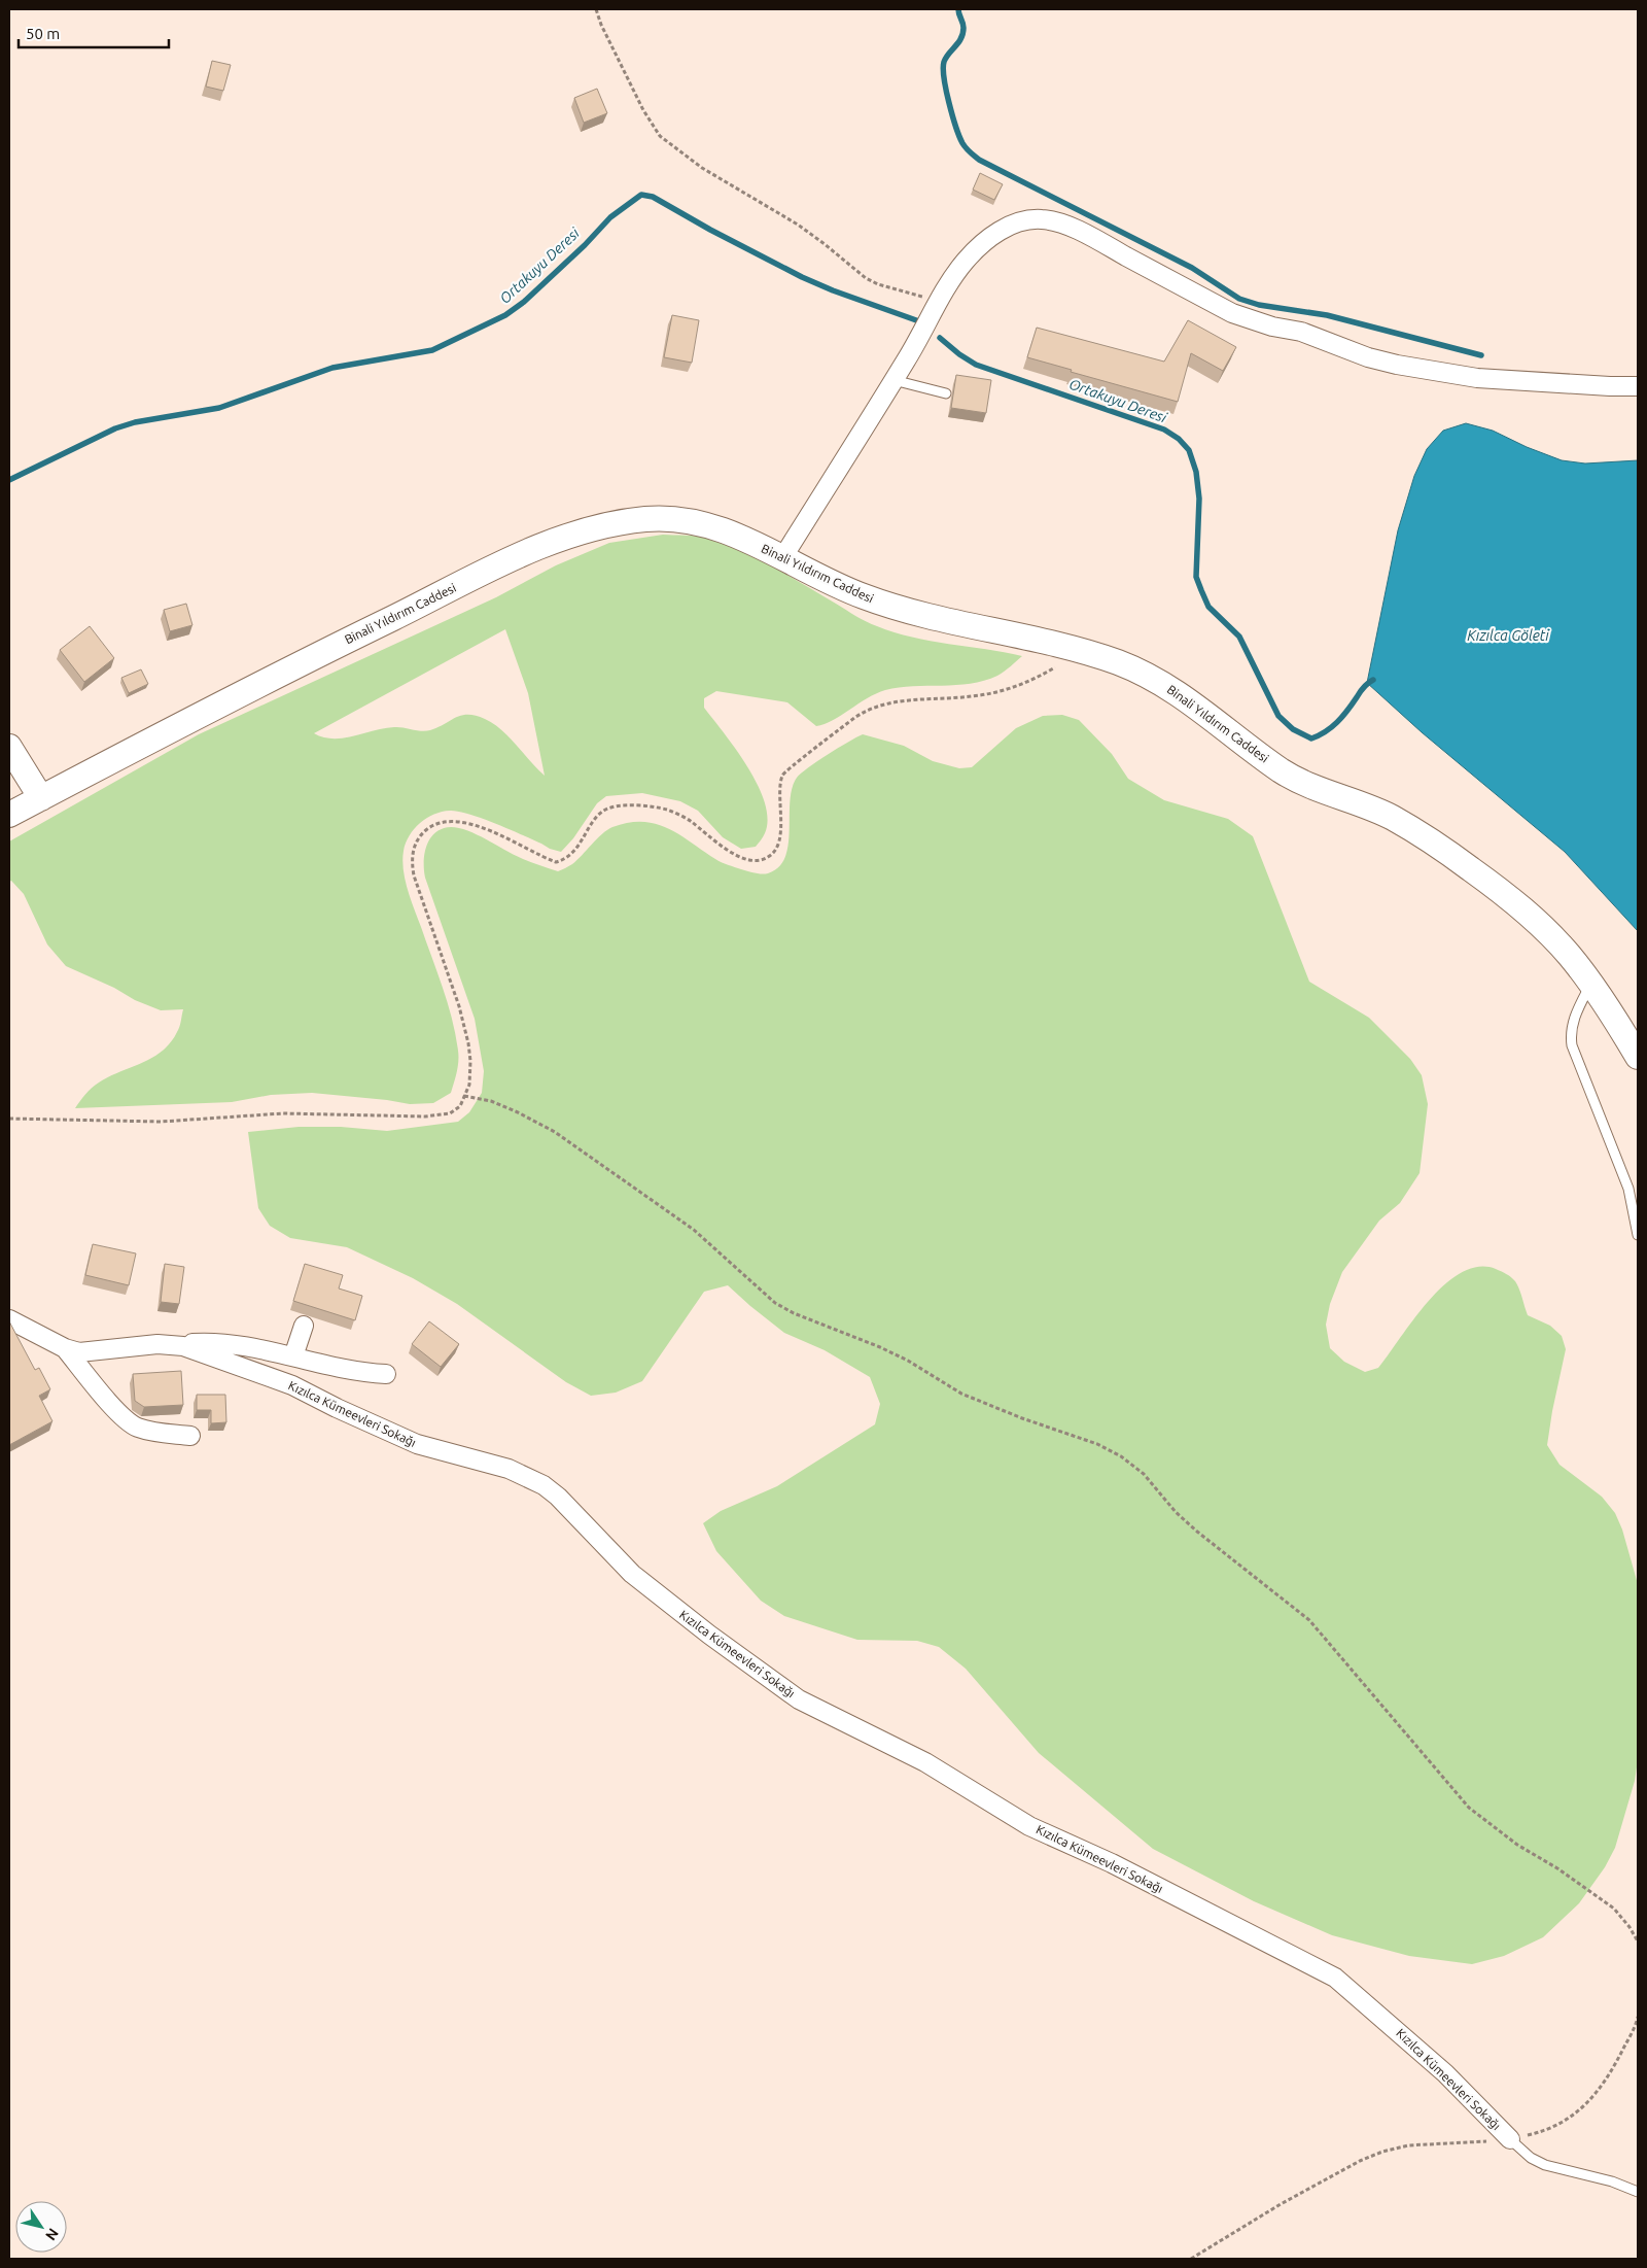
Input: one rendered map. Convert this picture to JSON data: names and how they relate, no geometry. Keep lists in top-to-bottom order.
{
  "streets": {
    "street": ["Binali Yıldırım Caddesi", "Kızılca Kümeevleri Sokağı"]
  },
  "water": ["Ortakuyu Deresi", "Kızılca Göleti"],
  "scale_bar": "50 m",
  "north": "bottom right"
}
